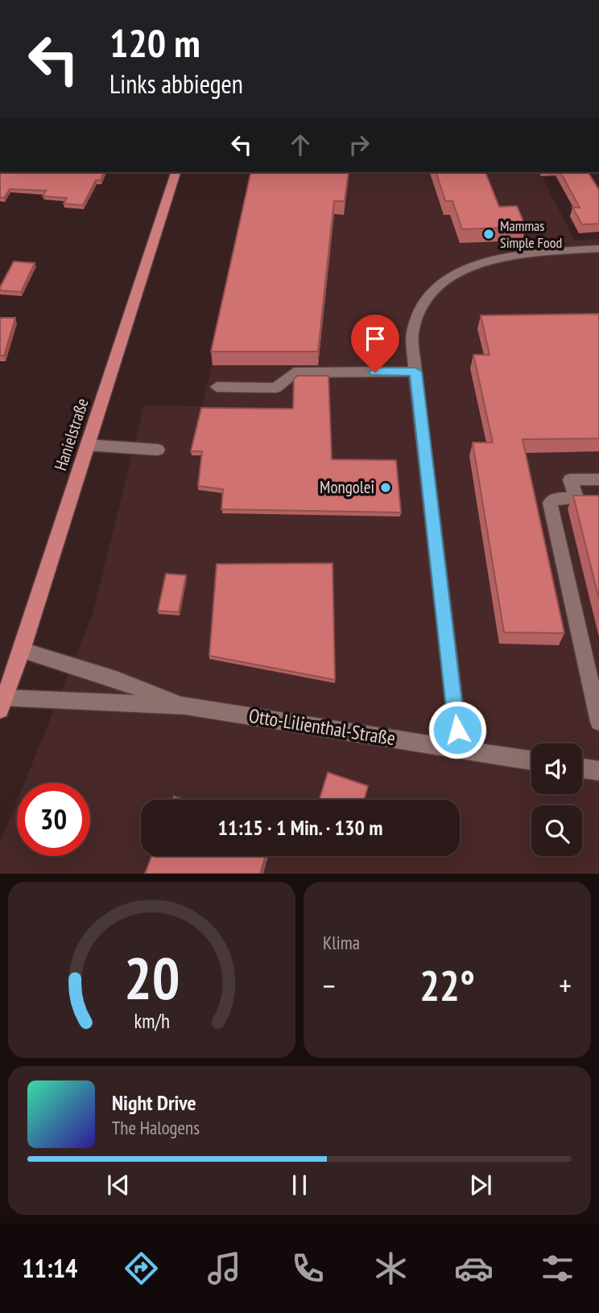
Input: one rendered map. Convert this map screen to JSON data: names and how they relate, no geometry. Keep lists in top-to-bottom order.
{
  "streets": {
    "main road": ["Hanielstraße"],
    "street": ["Otto-Lilienthal-Straße"]
  },
  "crossings": [
    ["Hanielstraße", "Otto-Lilienthal-Straße"]
  ],
  "places": ["Mammas Simple Food", "Mongolei"],
  "page": {
    "turn": ["120 m", "Links abbiegen"],
    "limit": "30",
    "trip": "11:15 · 1 Min. · 130 m",
    "tile": "Klima",
    "heat": ["−", "22°", "+"],
    "song": ["Night Drive", "The Halogens"],
    "tabs": "11:14",
    "gauge": ["20", "km/h"]
  }
}
